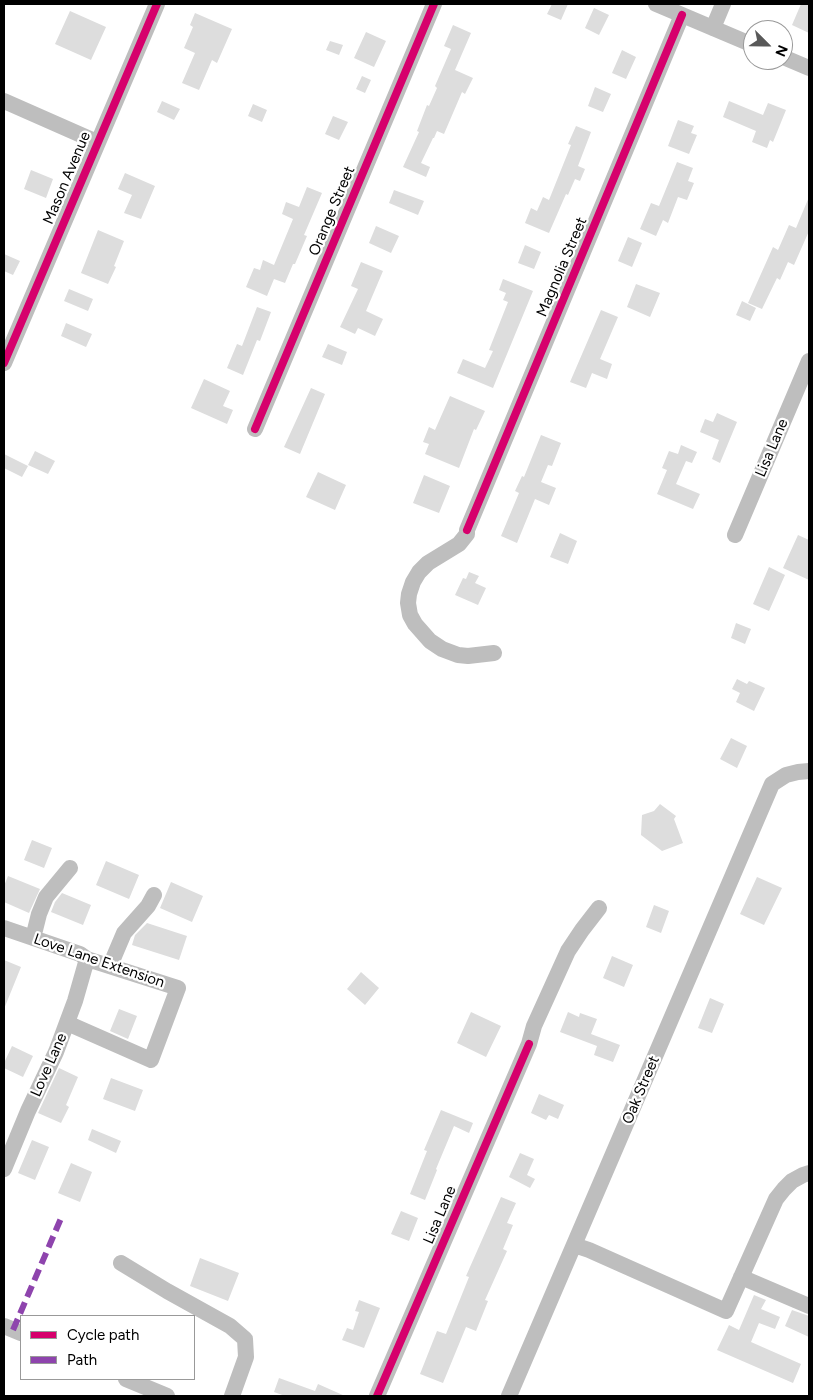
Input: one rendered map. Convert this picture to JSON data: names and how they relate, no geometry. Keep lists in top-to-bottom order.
{
  "streets": {
    "street": [
      "Mason Avenue",
      "Orange Street",
      "Magnolia Street",
      "Lisa Lane",
      "Love Lane Extension",
      "Love Lane",
      "Oak Street"
    ]
  },
  "crossings": [
    ["Love Lane Extension", "Love Lane"]
  ],
  "legend": ["Cycle path", "Path"],
  "north": "bottom right"
}
